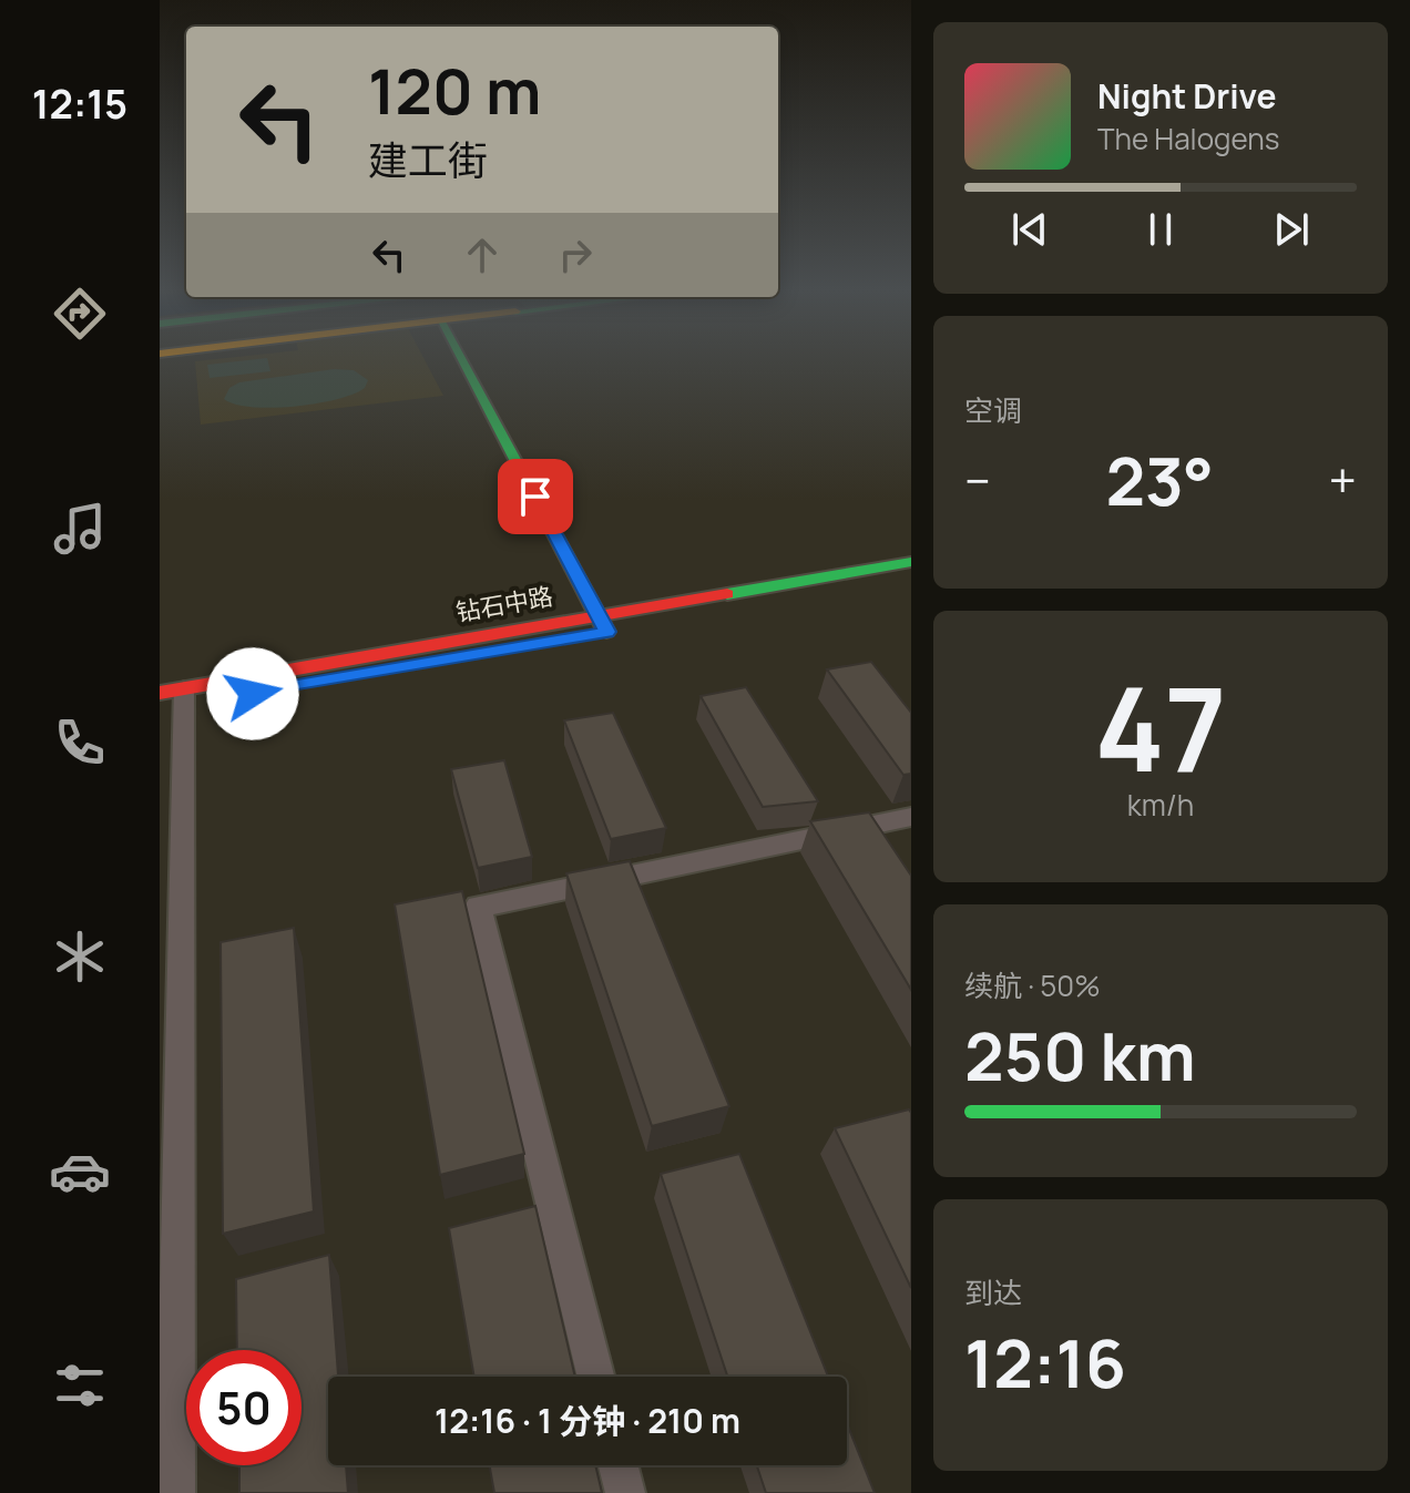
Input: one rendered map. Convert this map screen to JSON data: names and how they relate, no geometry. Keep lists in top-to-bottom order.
{
  "streets": {
    "main road": ["钻石中路"]
  },
  "page": {
    "tabs": "12:15",
    "turn": ["120 m", "建工街"],
    "song": ["Night Drive", "The Halogens"],
    "tile": [
      "空调",
      ["47", "km/h"],
      ["续航 · 50%", "250 km"],
      ["到达", "12:16"]
    ],
    "heat": ["−", "23°", "+"],
    "limit": "50",
    "trip": "12:16 · 1 分钟 · 210 m"
  }
}
